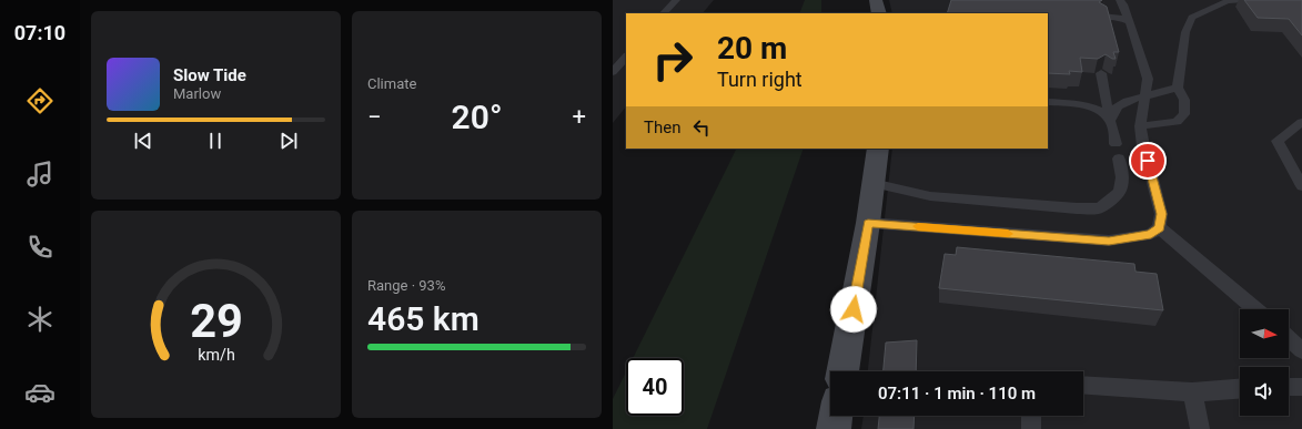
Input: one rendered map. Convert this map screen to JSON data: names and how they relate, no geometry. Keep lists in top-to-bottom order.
{
  "north": "right",
  "page": {
    "tabs": "07:10",
    "tile": [
      "Climate",
      ["Range · 93%", "465 km"]
    ],
    "turn": ["20 m", "Turn right"],
    "song": ["Slow Tide", "Marlow"],
    "heat": ["−", "20°", "+"],
    "then": "Then",
    "limit": "40",
    "trip": "07:11 · 1 min · 110 m",
    "gauge": ["29", "km/h"]
  }
}
